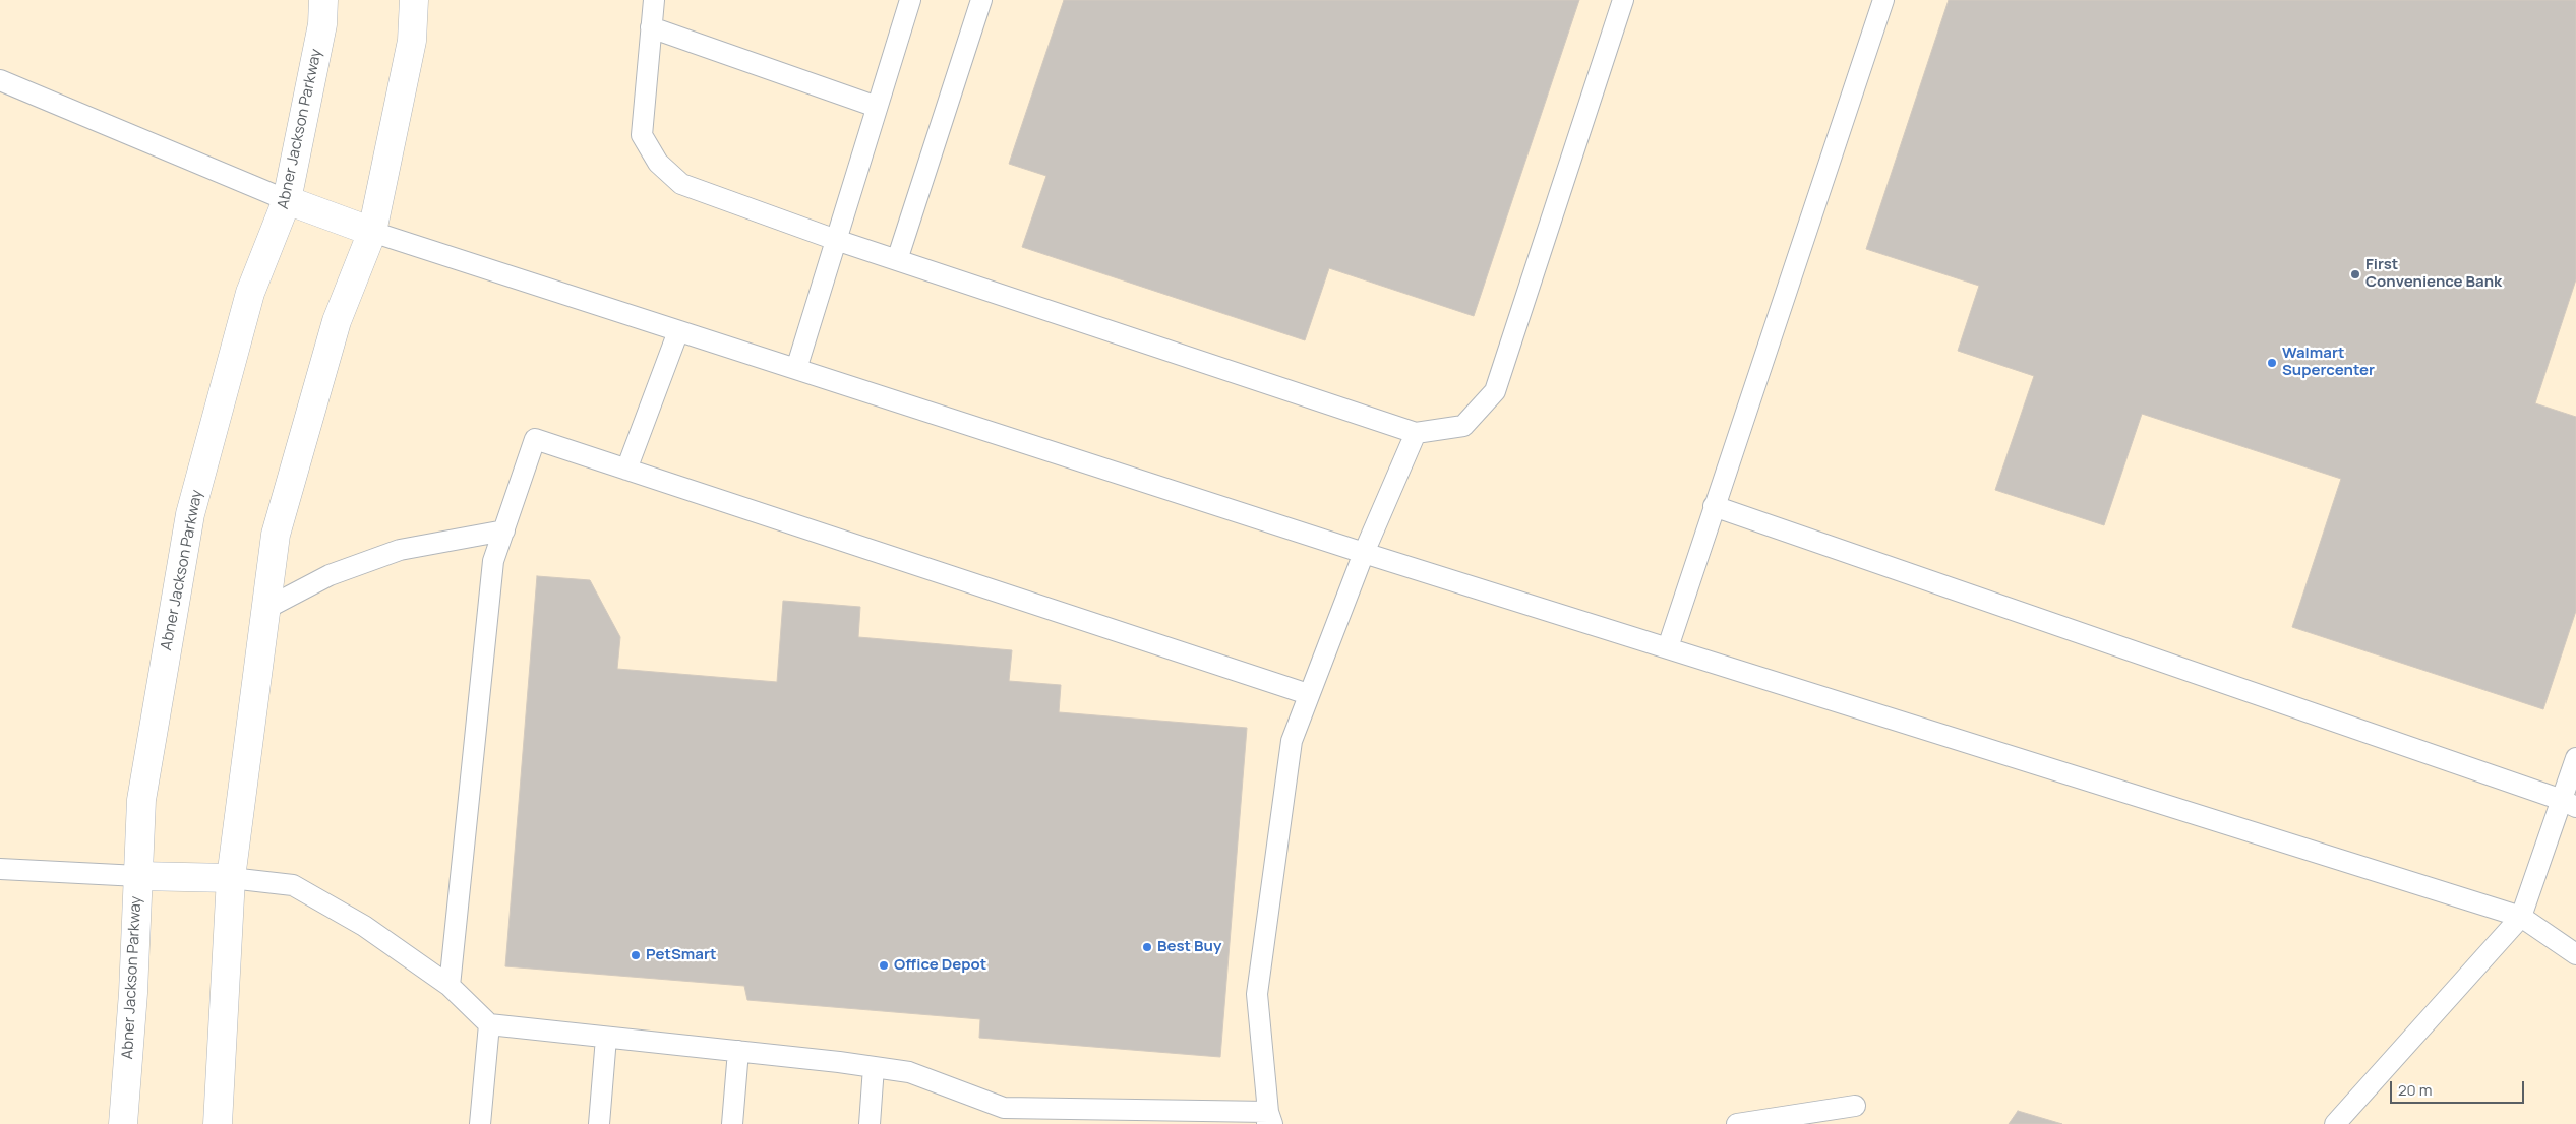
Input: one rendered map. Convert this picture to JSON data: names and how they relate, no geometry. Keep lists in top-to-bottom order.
{
  "streets": {
    "street": ["Abner Jackson Parkway"]
  },
  "places": [
    "First Convenience Bank",
    "Walmart Supercenter",
    "Best Buy",
    "PetSmart",
    "Office Depot"
  ],
  "scale_bar": "20 m"
}
